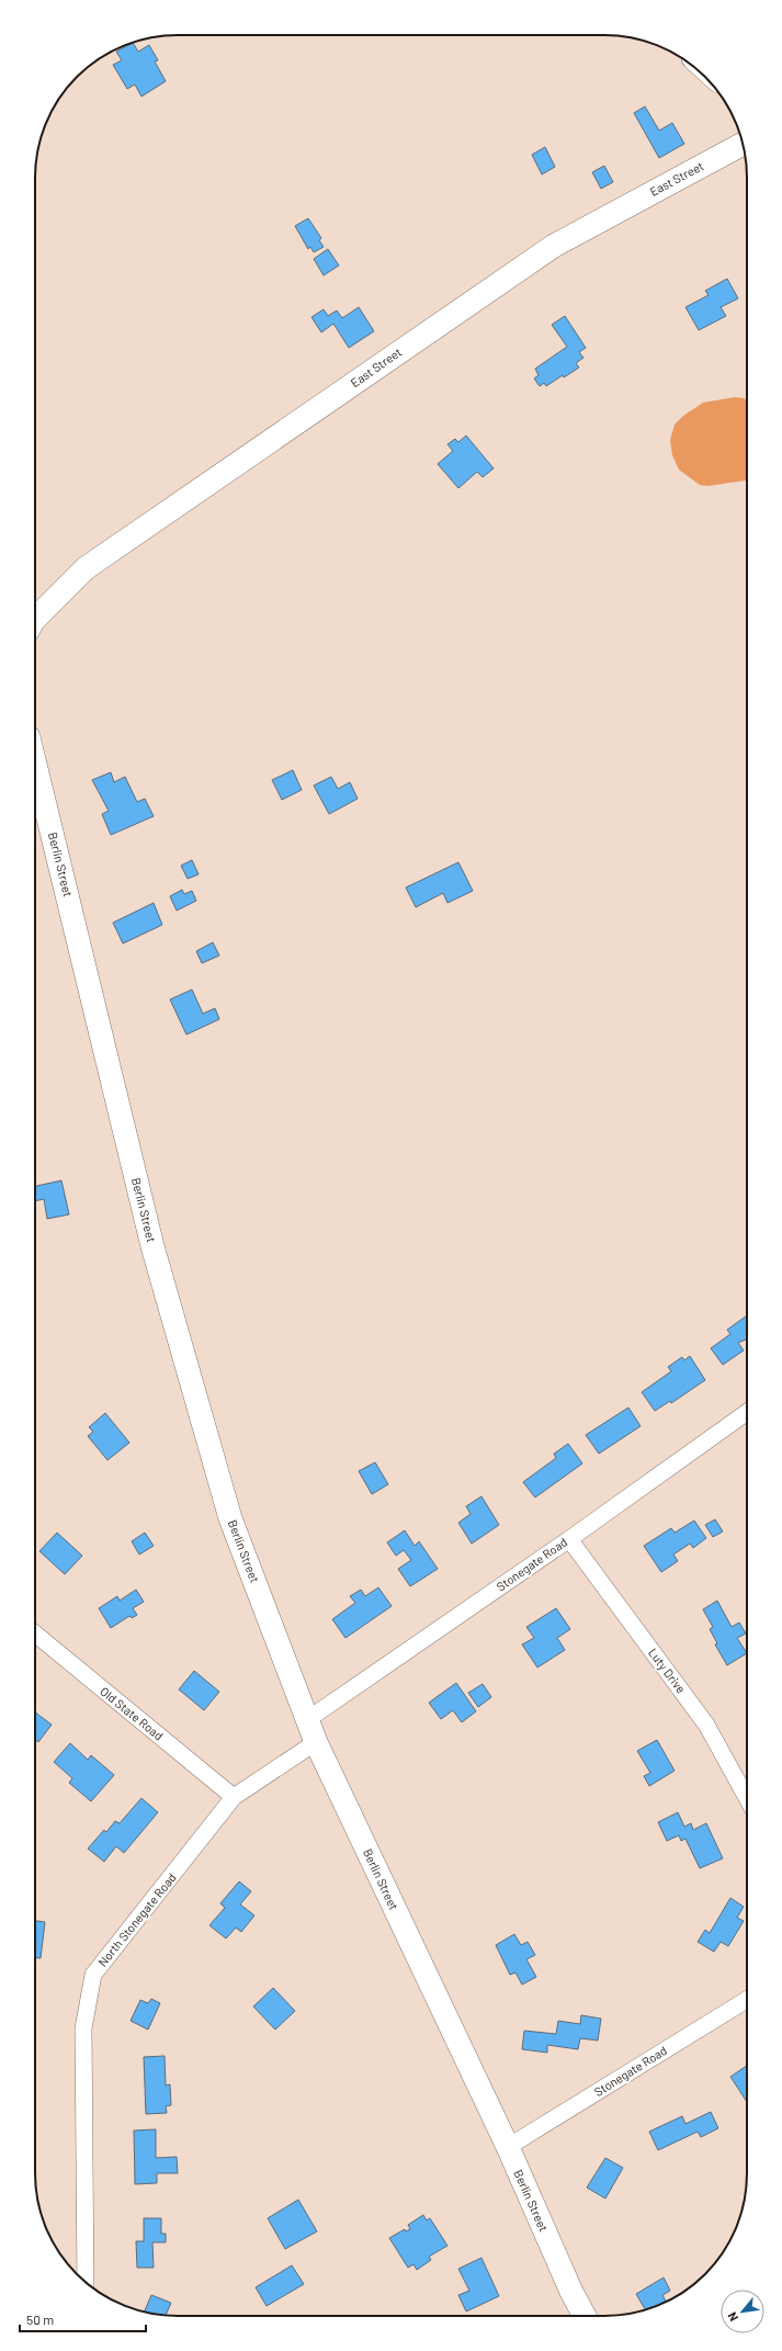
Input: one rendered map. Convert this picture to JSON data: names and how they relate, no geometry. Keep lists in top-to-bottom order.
{
  "streets": {
    "main road": ["East Street", "Berlin Street"],
    "street": [
      "Stonegate Road",
      "Luty Drive",
      "Old State Road",
      "North Stonegate Road"
    ]
  },
  "crossings": [
    ["Berlin Street", "Stonegate Road"],
    ["Berlin Street", "North Stonegate Road"],
    ["Stonegate Road", "Luty Drive"],
    ["Old State Road", "North Stonegate Road"]
  ],
  "scale_bar": "50 m",
  "north": "bottom left"
}
